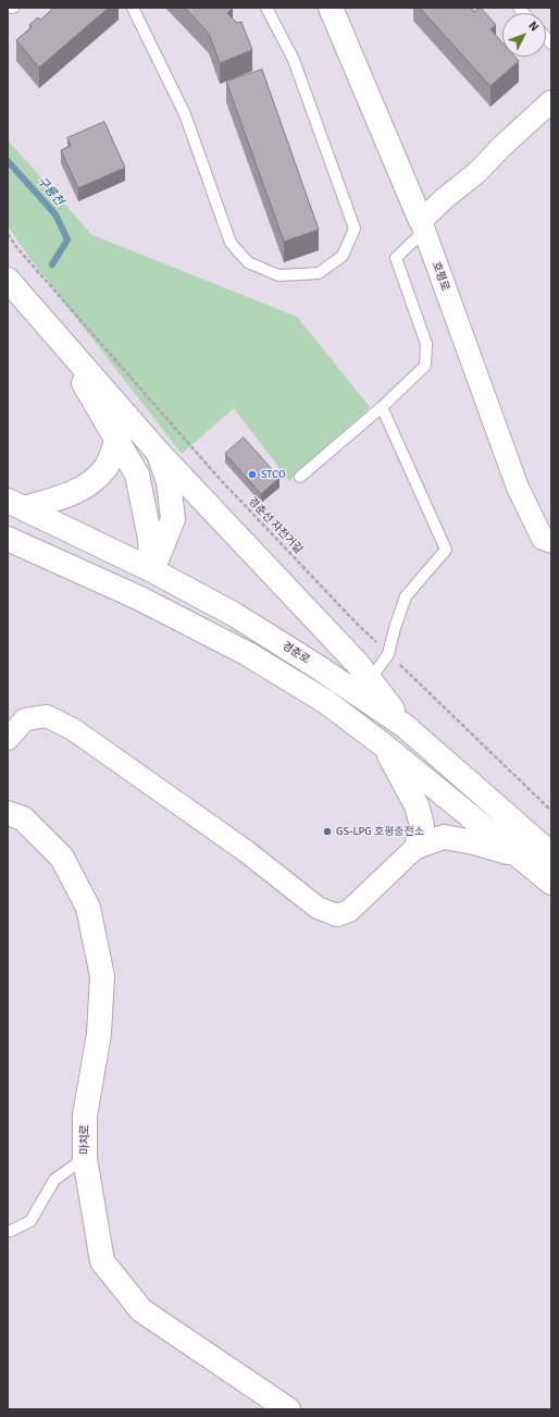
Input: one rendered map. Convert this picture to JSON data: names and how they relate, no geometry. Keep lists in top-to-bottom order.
{
  "streets": {
    "street": ["호평로", "경춘로", "마치로"],
    "path": ["경춘선 자전거길"]
  },
  "water": ["구룡천"],
  "places": ["STCO", "GS-LPG 호평충전소"],
  "north": "top right"
}
